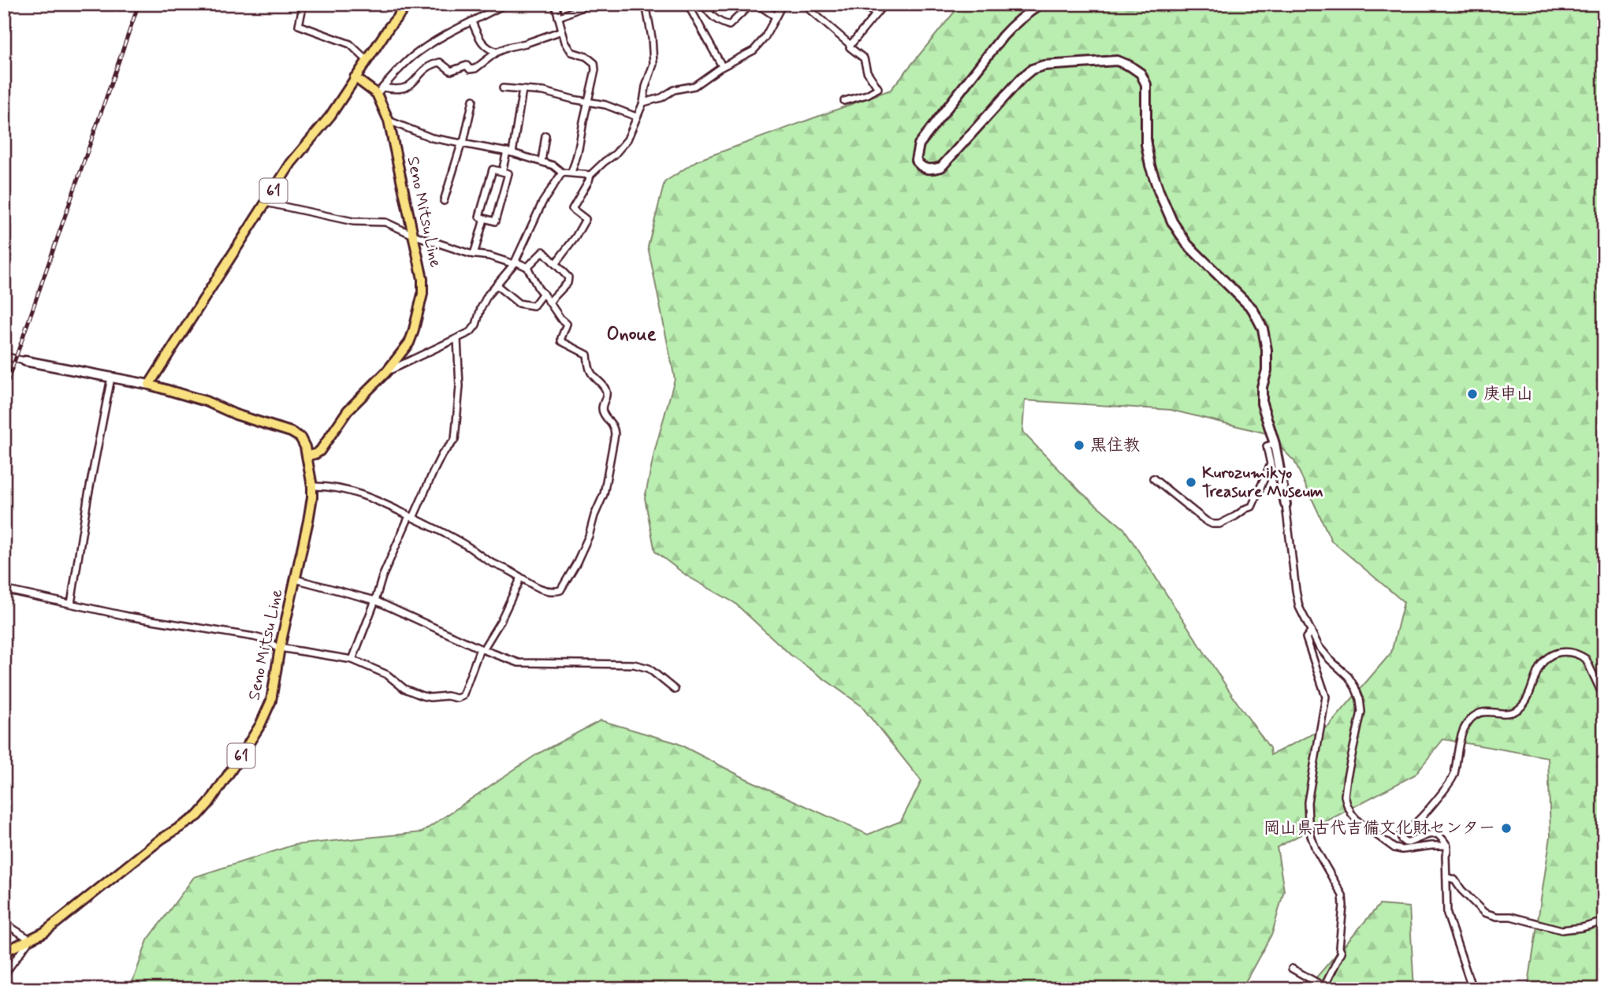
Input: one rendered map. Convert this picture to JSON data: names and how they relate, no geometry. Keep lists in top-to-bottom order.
{
  "streets": {
    "main road": ["61", "Seno Mitsu Line"]
  },
  "crossings": [
    ["61", "Seno Mitsu Line"]
  ],
  "districts": ["Onoue"],
  "places": [
    "庚申山",
    "黒住教",
    "Kurozumikyo Treasure Museum",
    "岡山県古代吉備文化財センター"
  ]
}
